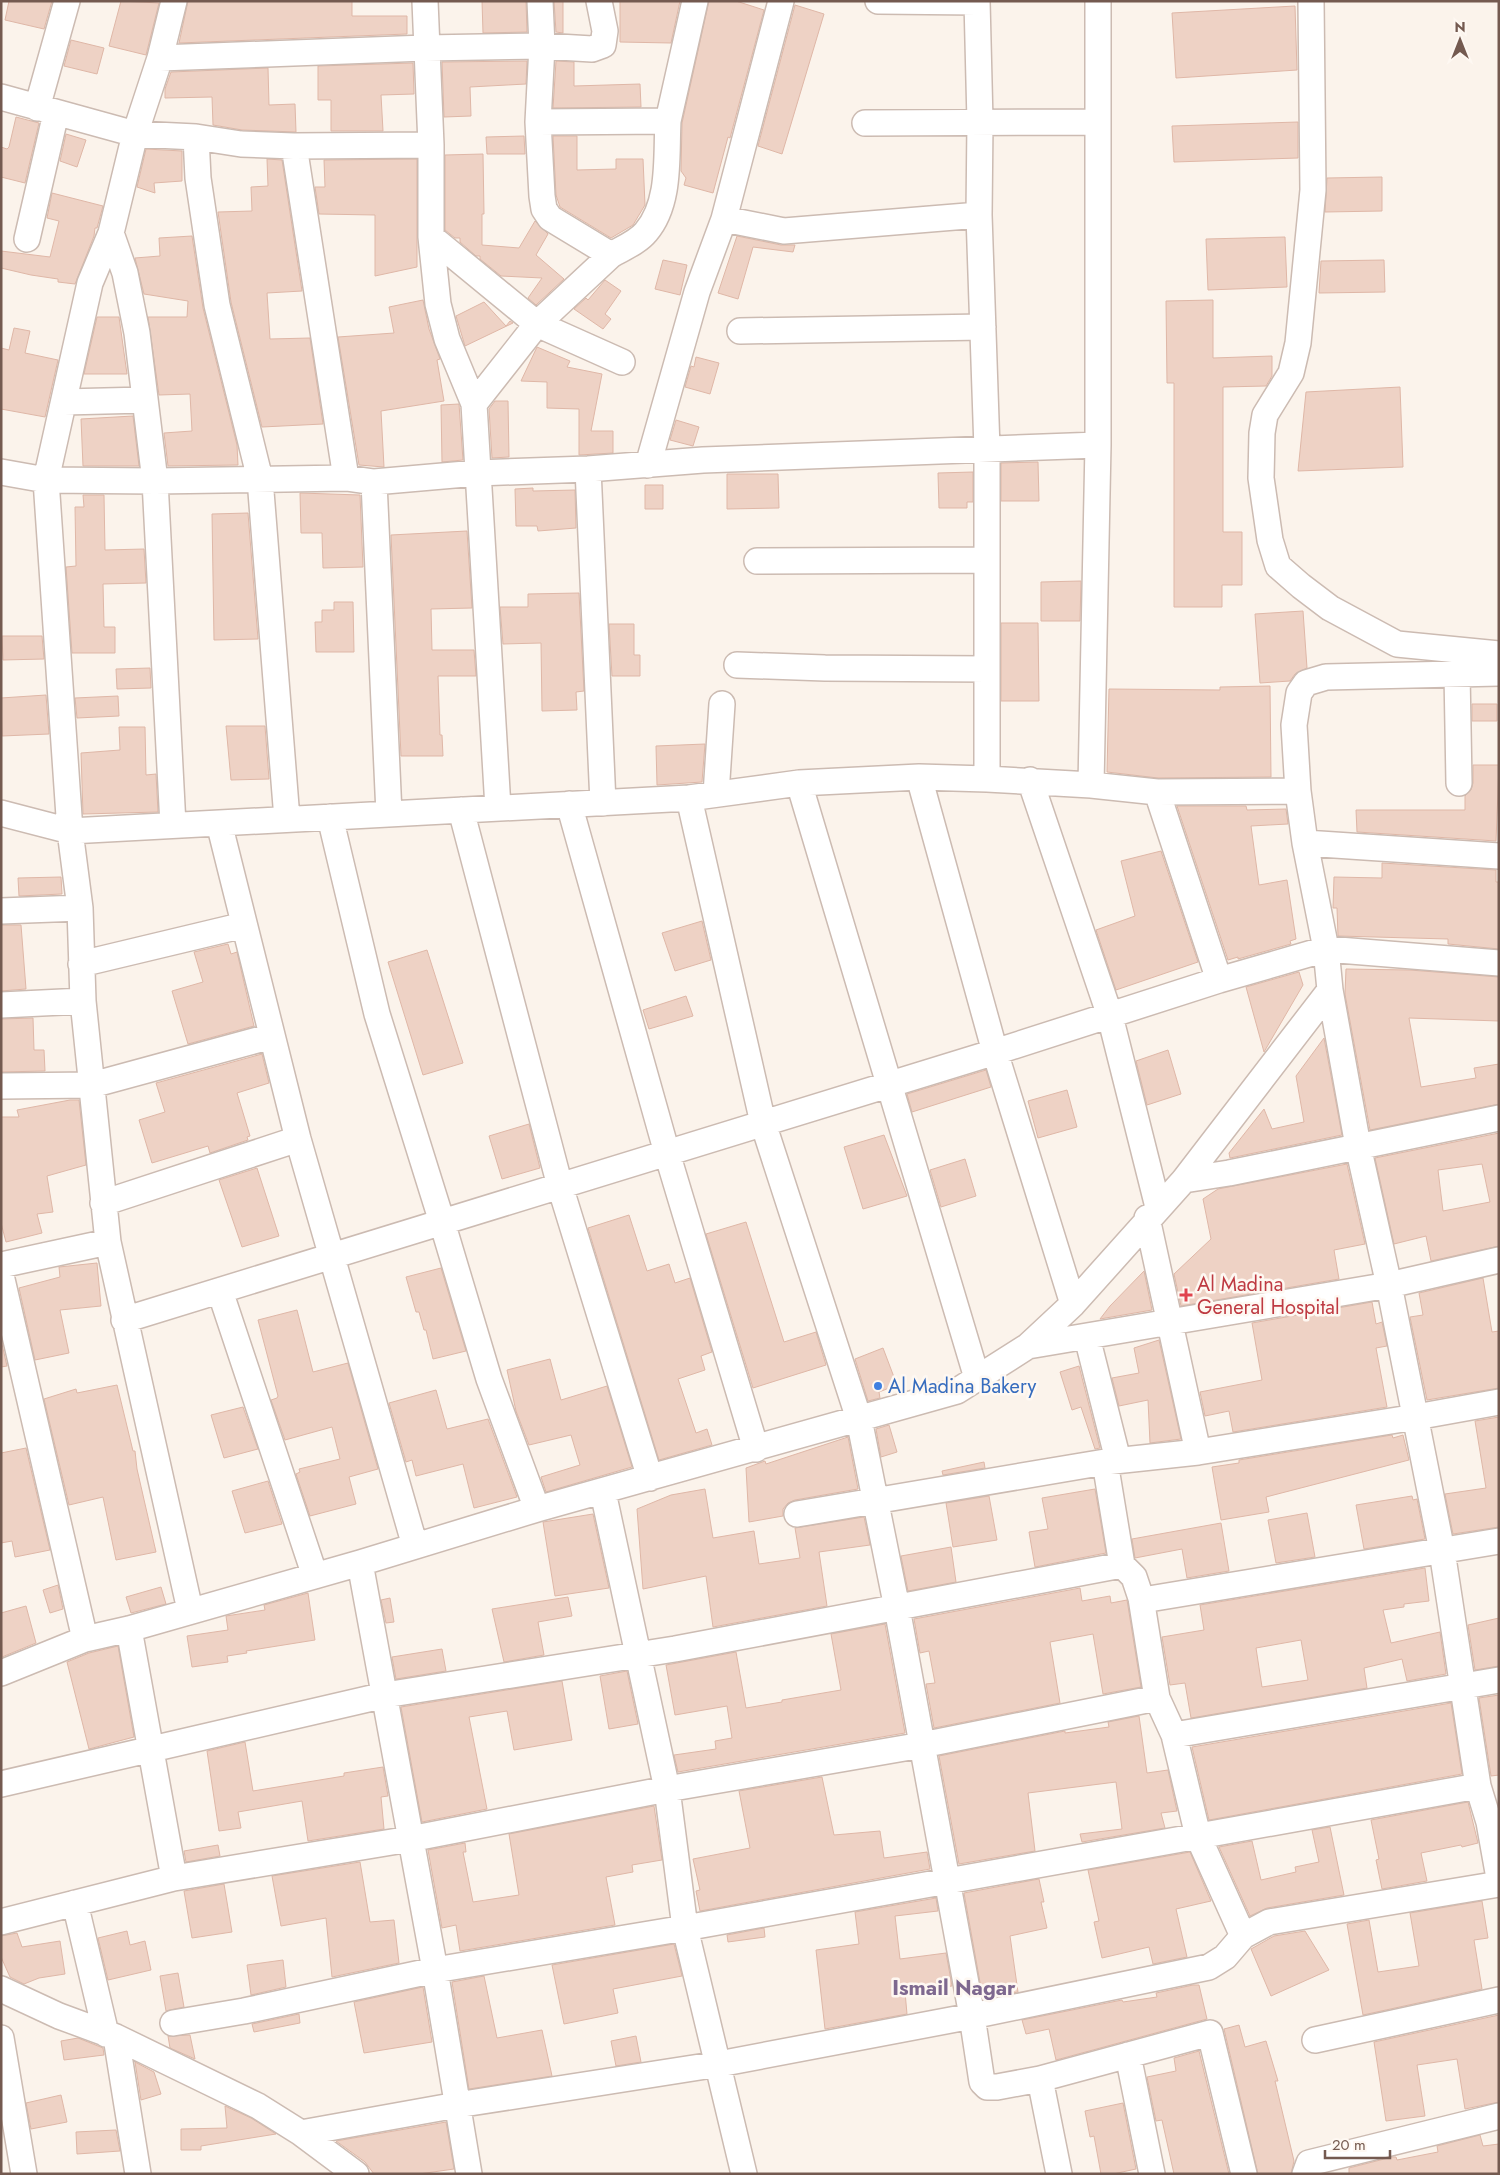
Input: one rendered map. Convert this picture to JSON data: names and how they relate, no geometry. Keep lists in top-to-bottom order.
{
  "districts": ["Ismail Nagar"],
  "places": {
    "health": ["Al Madina General Hospital"],
    "other": ["Al Madina Bakery"]
  },
  "scale_bar": "20 m",
  "north": "top"
}
